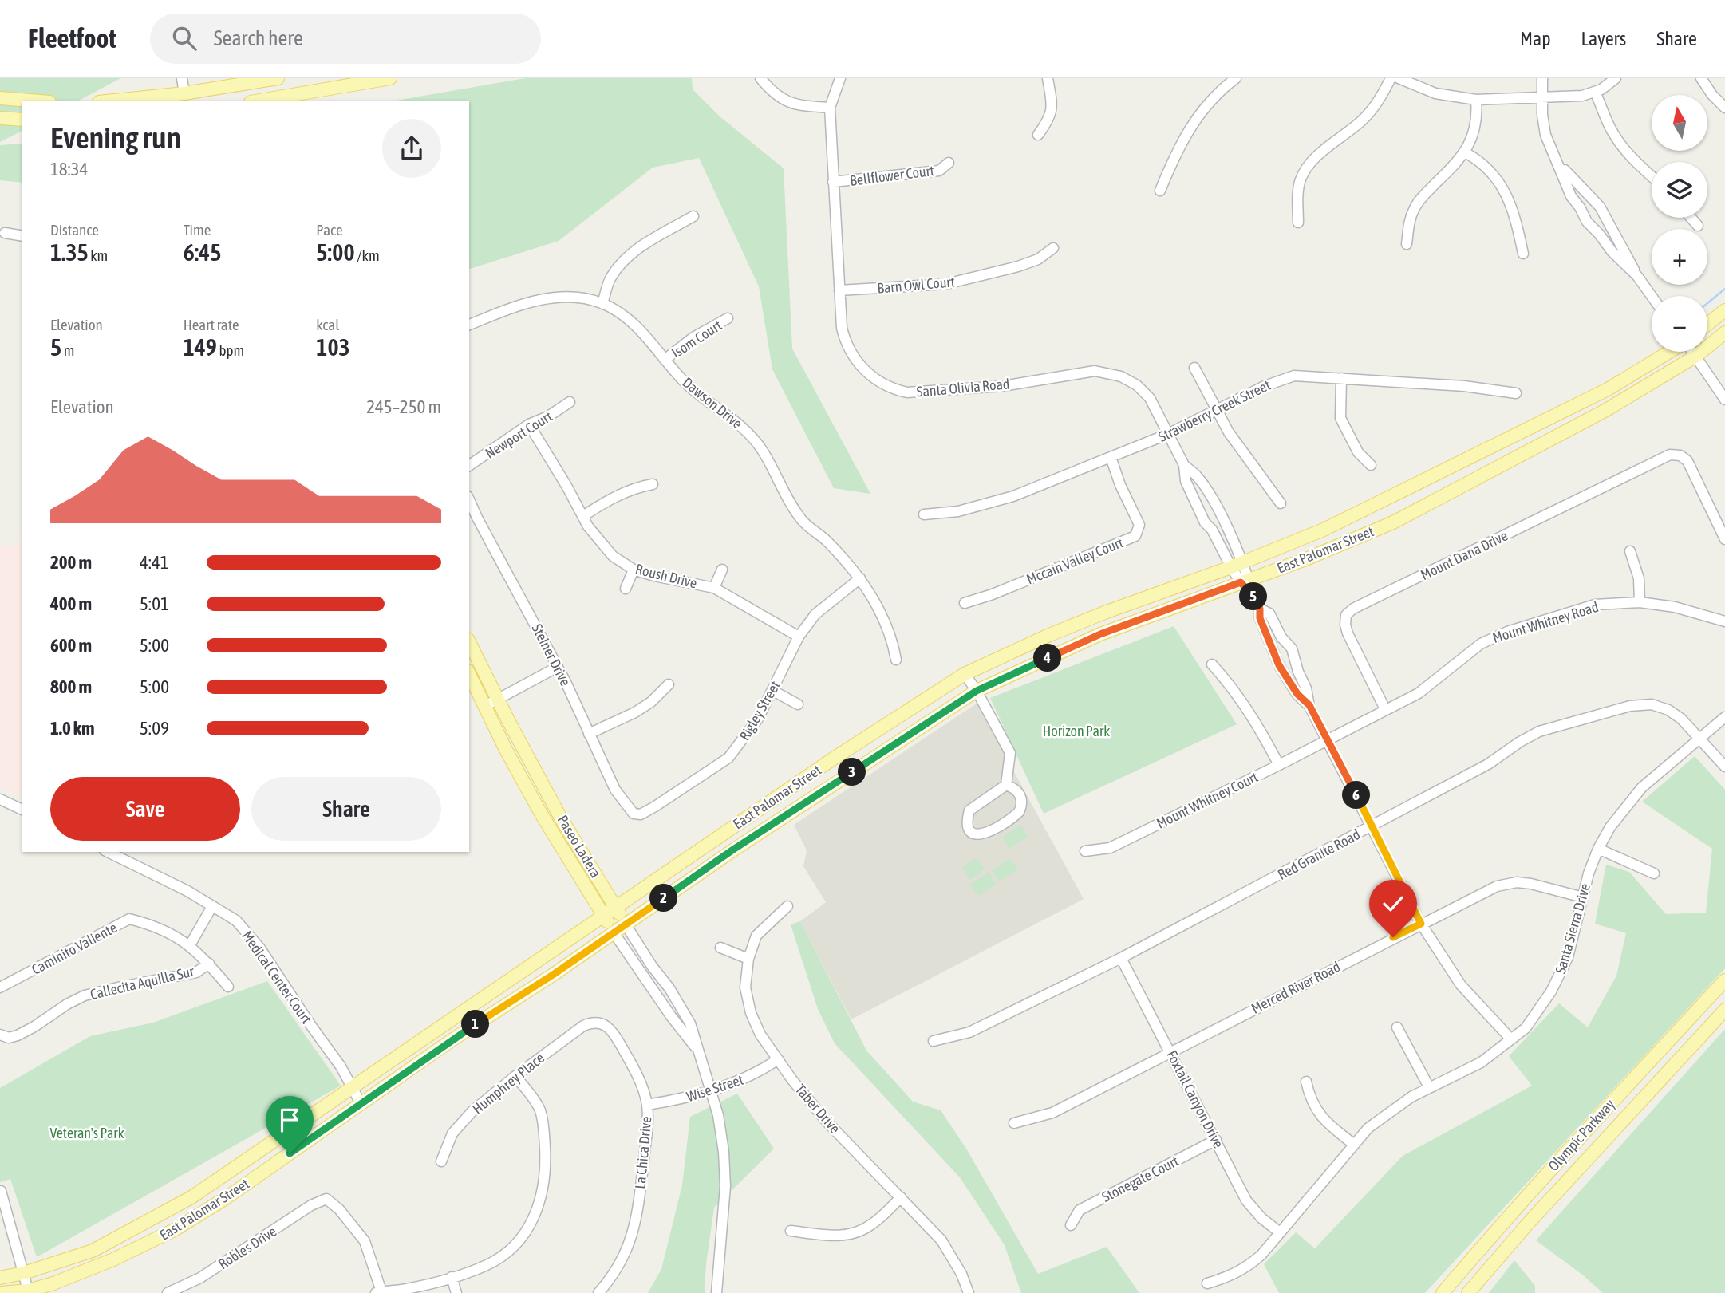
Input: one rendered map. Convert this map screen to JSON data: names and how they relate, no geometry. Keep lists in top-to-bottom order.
{
  "streets": {
    "main road": ["East Palomar Street", "Paseo Ladera", "Olympic Parkway"],
    "street": [
      "Bellflower Court",
      "Barn Owl Court",
      "Isom Court",
      "Santa Olivia Road",
      "Dawson Drive",
      "Strawberry Creek Street",
      "Newport Court",
      "Mount Dana Drive",
      "Mccain Valley Court",
      "Roush Drive",
      "Mount Whitney Road",
      "Steiner Drive",
      "Rigley Street",
      "Mount Whitney Court",
      "Red Granite Road",
      "Santa Sierra Drive",
      "Caminito Valiente",
      "Medical Center Court",
      "Callecita Aquilla Sur",
      "Merced River Road",
      "Humphrey Place",
      "Wise Street",
      "Foxtail Canyon Drive",
      "Taber Drive",
      "La Chica Drive",
      "Stonegate Court",
      "Robles Drive"
    ]
  },
  "crossings": [
    ["Bellflower Court", "Santa Olivia Road"],
    ["Barn Owl Court", "Santa Olivia Road"],
    ["Isom Court", "Dawson Drive"],
    ["Santa Olivia Road", "Strawberry Creek Street"],
    ["Santa Olivia Road", "East Palomar Street"],
    ["Santa Olivia Road", "Mount Whitney Road"],
    ["Santa Olivia Road", "Mount Whitney Court"],
    ["Santa Olivia Road", "Red Granite Road"],
    ["Santa Olivia Road", "Santa Sierra Drive"],
    ["Santa Olivia Road", "Merced River Road"],
    ["Dawson Drive", "Rigley Street"],
    ["Strawberry Creek Street", "Mccain Valley Court"],
    ["Newport Court", "Roush Drive"],
    ["East Palomar Street", "Paseo Ladera"],
    ["East Palomar Street", "Medical Center Court"],
    ["Mount Dana Drive", "Mount Whitney Road"],
    ["Roush Drive", "Rigley Street"],
    ["Mount Whitney Road", "Mount Whitney Court"],
    ["Steiner Drive", "Rigley Street"],
    ["Paseo Ladera", "Wise Street"],
    ["Red Granite Road", "Santa Sierra Drive"],
    ["Red Granite Road", "Foxtail Canyon Drive"],
    ["Santa Sierra Drive", "Merced River Road"],
    ["Santa Sierra Drive", "Foxtail Canyon Drive"],
    ["Caminito Valiente", "Callecita Aquilla Sur"],
    ["Merced River Road", "Foxtail Canyon Drive"],
    ["Humphrey Place", "La Chica Drive"],
    ["Wise Street", "Taber Drive"],
    ["Wise Street", "La Chica Drive"],
    ["Foxtail Canyon Drive", "Stonegate Court"]
  ],
  "parks": ["Horizon Park", "Veteran's Park"],
  "north": "top",
  "page": {
    "header": "Fleetfoot",
    "search": "Search here",
    "nav": ["Map", "Layers", "Share"],
    "map_buttons": ["+", "−"],
    "heading": ["Evening run", "18:34"],
    "stats": [
      ["Distance", "1.35 km"],
      ["Time", "6:45"],
      ["Pace", "5:00 /km"],
      ["Elevation", "5 m"],
      ["Heart rate", "149 bpm"],
      ["kcal", "103"]
    ],
    "chart": ["Elevation", "245–250 m"],
    "list": [
      {
        "name": "200 m",
        "note": "4:41"
      },
      {
        "name": "400 m",
        "note": "5:01"
      },
      {
        "name": "600 m",
        "note": "5:00"
      },
      {
        "name": "800 m",
        "note": "5:00"
      },
      {
        "name": "1.0 km",
        "note": "5:09"
      }
    ],
    "pins": [
      "5",
      "4",
      "3",
      "6",
      "2",
      "1"
    ],
    "buttons": ["Save", "Share"]
  }
}
